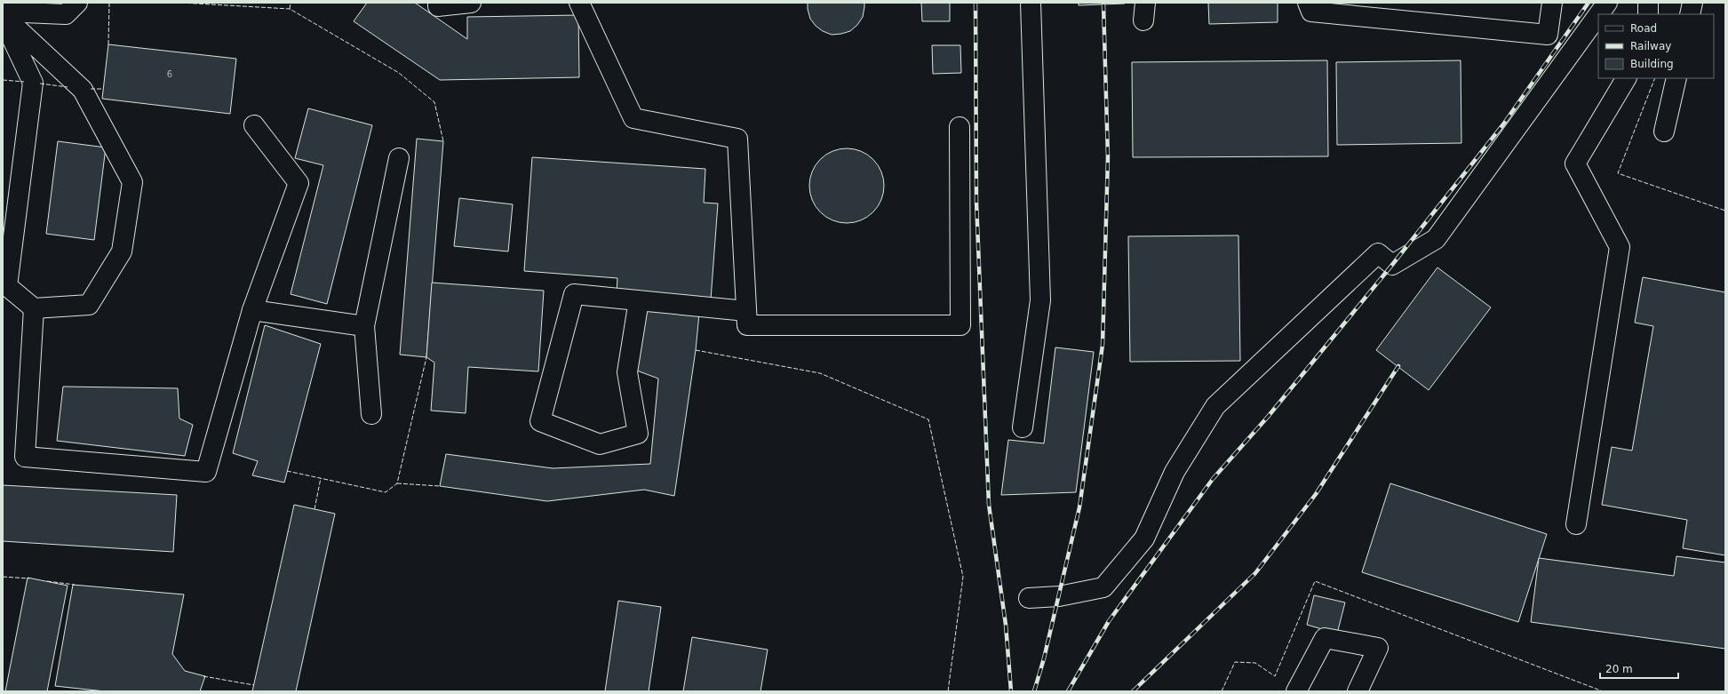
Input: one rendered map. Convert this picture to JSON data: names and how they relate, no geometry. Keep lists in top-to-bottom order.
{
  "house_numbers": ["6"],
  "legend": ["Road", "Railway", "Building"],
  "scale_bar": "20 m"
}
